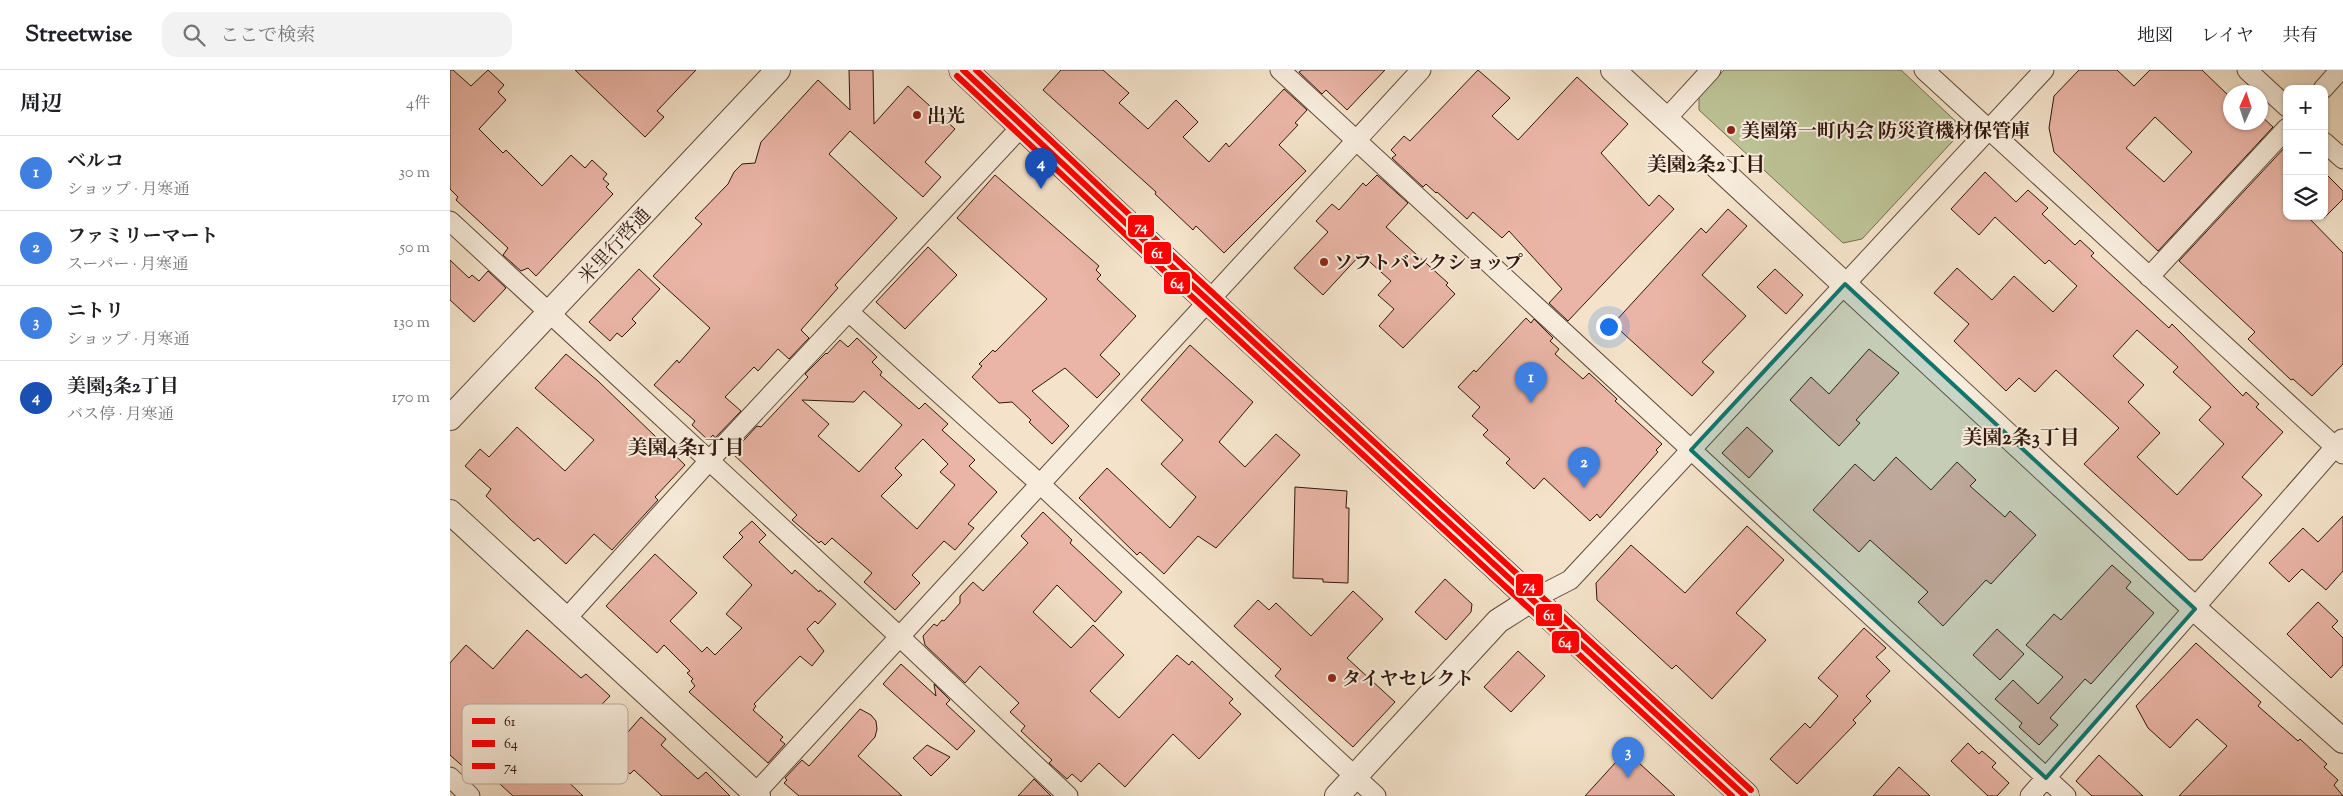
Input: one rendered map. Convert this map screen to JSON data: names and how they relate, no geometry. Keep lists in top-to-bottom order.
{
  "streets": {
    "street": ["米里行啓通"]
  },
  "districts": ["美園2条2丁目", "美園2条3丁目", "美園4条1丁目"],
  "places": [
    "出光",
    "美園第一町内会 防災資機材保管庫",
    "ソフトバンクショップ",
    "タイヤセレクト"
  ],
  "lines": ["transit line 61", "transit line 74", "transit line 64"],
  "legend": ["61", "64", "74"],
  "north": "top",
  "page": {
    "header": "Streetwise",
    "search": "ここで検索",
    "nav": ["地図", "レイヤ", "共有"],
    "heading": ["周辺", "4件"],
    "map_buttons": ["+", "−"],
    "list": [
      {
        "mark": "1",
        "name": "ベルコ",
        "note": "ショップ · 月寒通",
        "value": "30 m"
      },
      {
        "mark": "2",
        "name": "ファミリーマート",
        "note": "スーパー · 月寒通",
        "value": "50 m"
      },
      {
        "mark": "3",
        "name": "ニトリ",
        "note": "ショップ · 月寒通",
        "value": "130 m"
      },
      {
        "mark": "4",
        "name": "美園3条2丁目",
        "note": "バス停 · 月寒通",
        "value": "170 m"
      }
    ],
    "pins": [
      "4",
      "1",
      "2",
      "3"
    ]
  }
}
